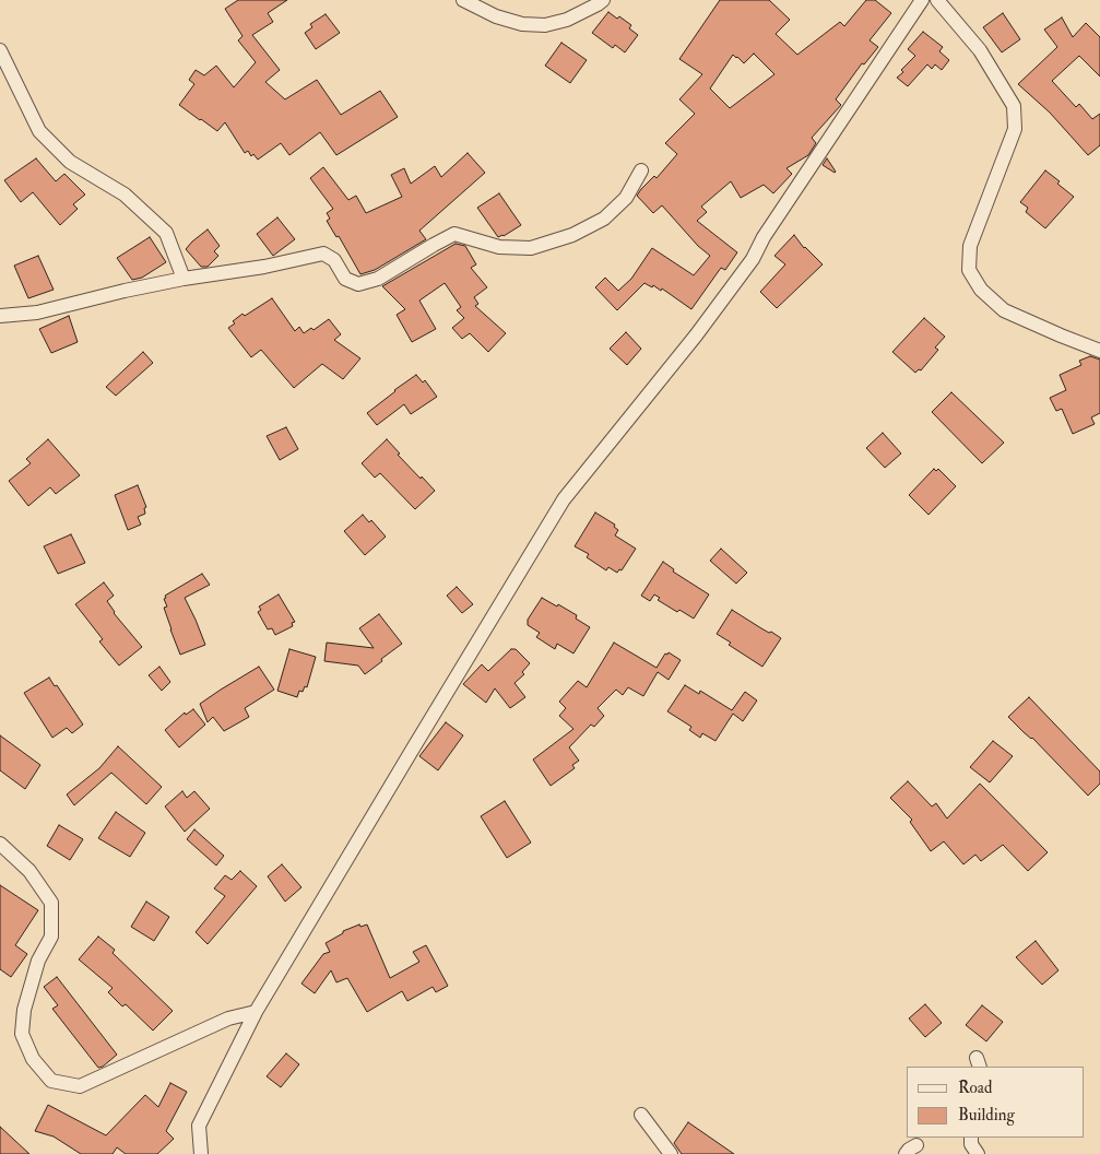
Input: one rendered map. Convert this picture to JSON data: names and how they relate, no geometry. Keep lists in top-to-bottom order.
{
  "legend": ["Road", "Building"]
}
